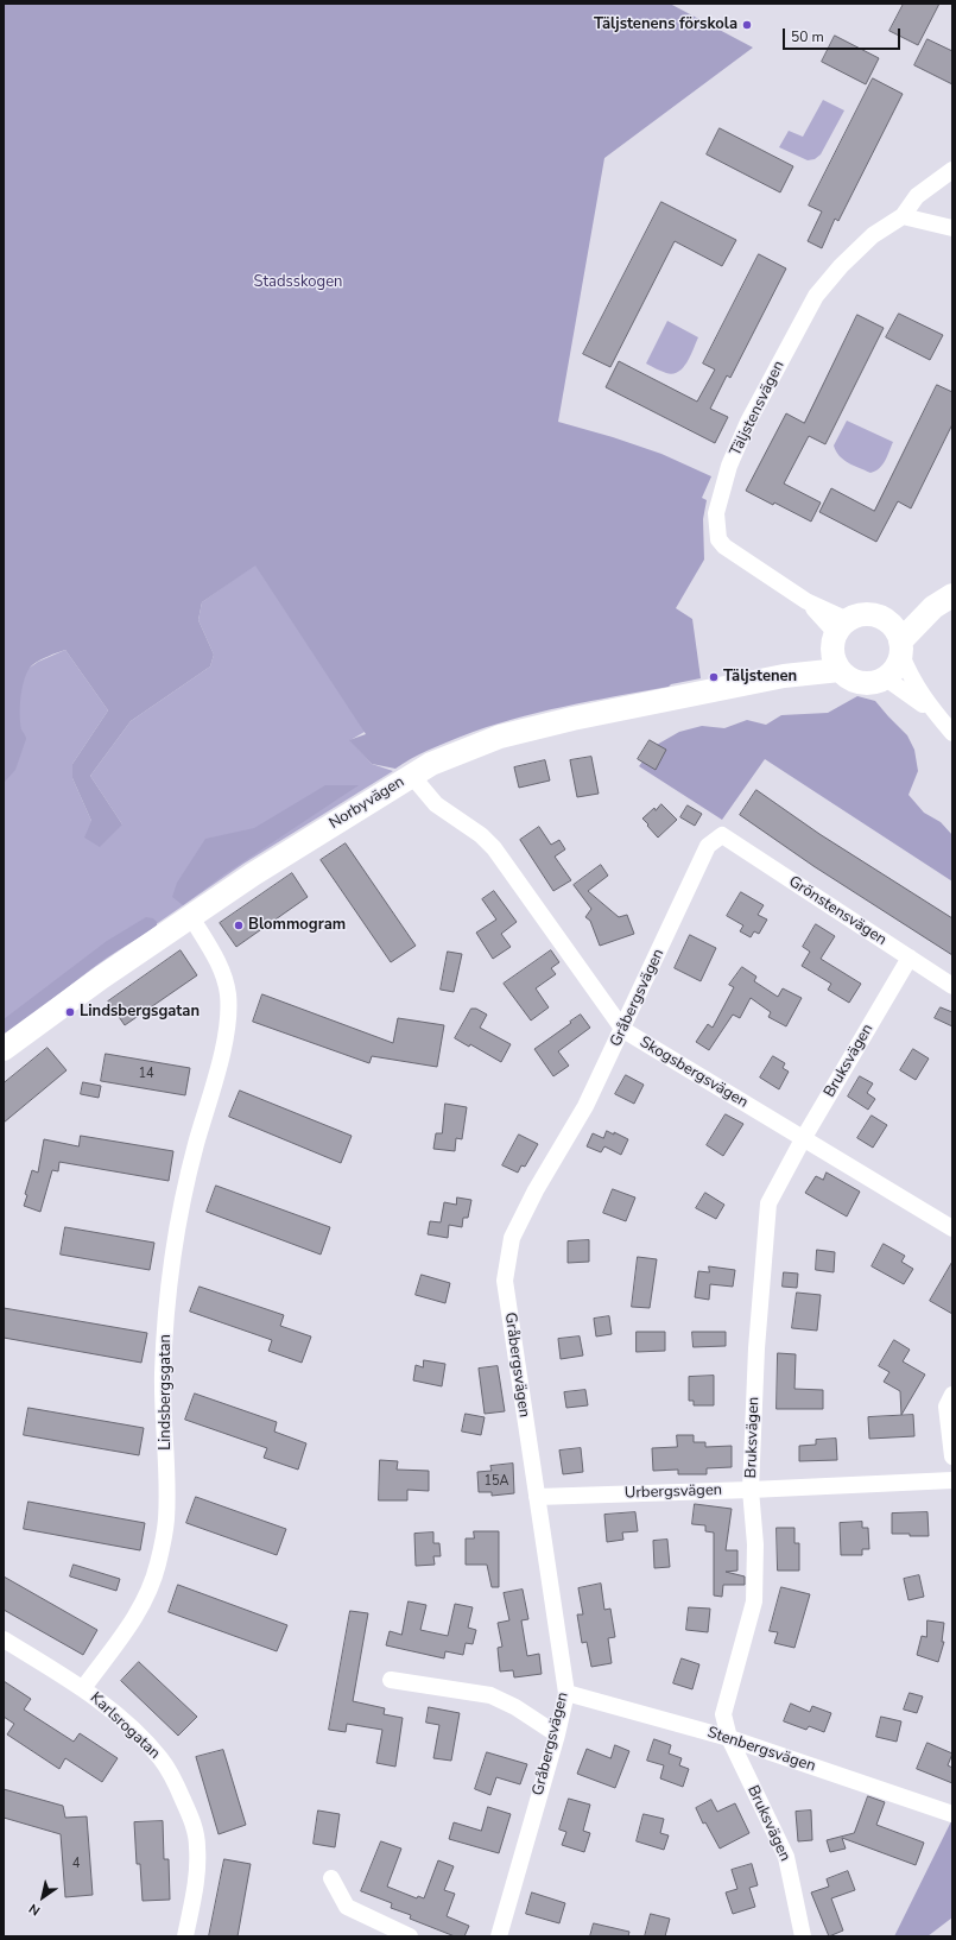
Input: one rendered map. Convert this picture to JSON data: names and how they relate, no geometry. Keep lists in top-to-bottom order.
{
  "streets": {
    "street": [
      "Täljstensvägen",
      "Norbyvägen",
      "Grönstensvägen",
      "Gråbergsvägen",
      "Bruksvägen",
      "Skogsbergsvägen",
      "Lindsbergsgatan",
      "Urbergsvägen",
      "Karlsrogatan",
      "Stenbergsvägen"
    ]
  },
  "crossings": [
    ["Täljstensvägen", "Norbyvägen"],
    ["Norbyvägen", "Skogsbergsvägen"],
    ["Norbyvägen", "Lindsbergsgatan"],
    ["Grönstensvägen", "Gråbergsvägen"],
    ["Grönstensvägen", "Bruksvägen"],
    ["Gråbergsvägen", "Skogsbergsvägen"],
    ["Gråbergsvägen", "Urbergsvägen"],
    ["Gråbergsvägen", "Stenbergsvägen"],
    ["Bruksvägen", "Skogsbergsvägen"],
    ["Bruksvägen", "Urbergsvägen"],
    ["Bruksvägen", "Stenbergsvägen"],
    ["Lindsbergsgatan", "Karlsrogatan"]
  ],
  "parks": ["Stadsskogen"],
  "places": [
    "Täljstenens förskola",
    "Täljstenen",
    "Blommogram",
    "Lindsbergsgatan"
  ],
  "house_numbers": ["14", "15A", "4"],
  "scale_bar": "50 m",
  "north": "bottom left"
}
